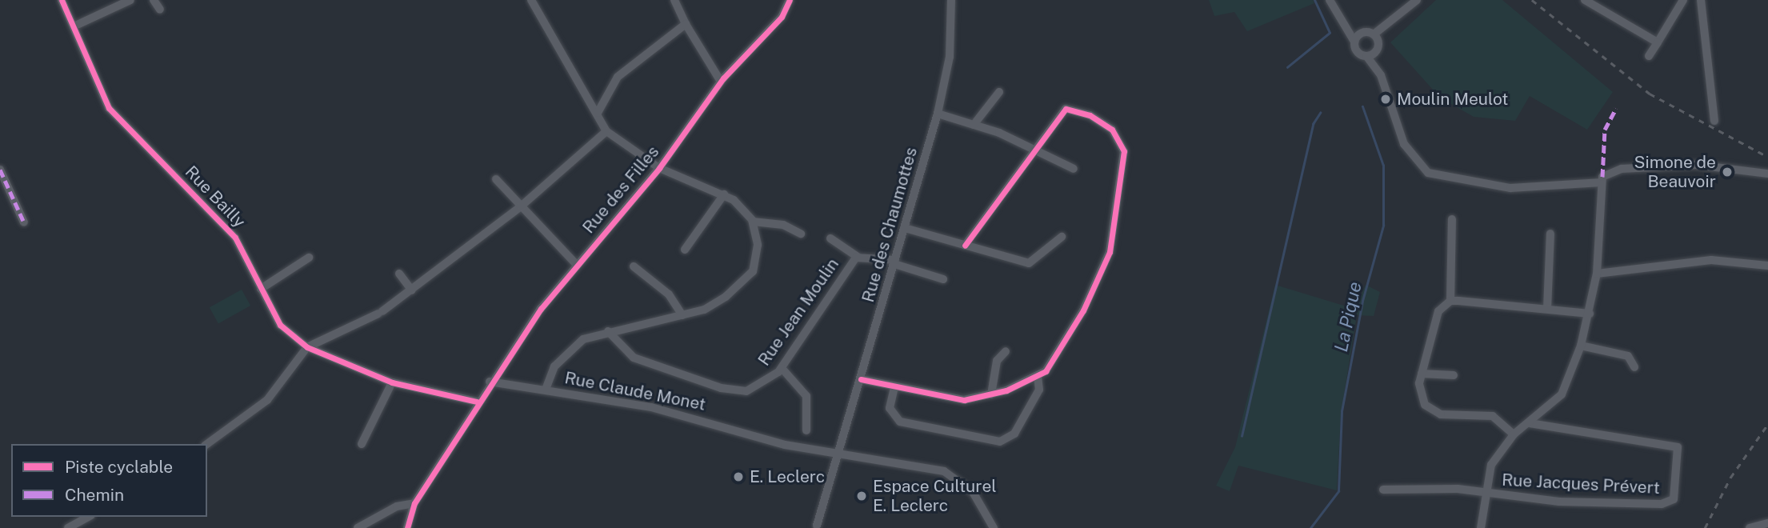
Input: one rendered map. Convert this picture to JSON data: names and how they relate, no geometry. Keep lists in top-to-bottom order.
{
  "streets": {
    "street": [
      "Rue des Filles",
      "Rue Bailly",
      "Rue des Chaumottes",
      "Rue Jean Moulin",
      "Rue Claude Monet",
      "Rue Jacques Prévert"
    ]
  },
  "crossings": [
    ["Rue des Filles", "Rue Bailly"],
    ["Rue des Filles", "Rue Claude Monet"],
    ["Rue des Chaumottes", "Rue Jean Moulin"],
    ["Rue des Chaumottes", "Rue Claude Monet"]
  ],
  "water": ["La Pique"],
  "places": [
    "Moulin Meulot",
    "Simone de Beauvoir",
    "E. Leclerc",
    "Espace Culturel E. Leclerc"
  ],
  "legend": ["Piste cyclable", "Chemin"]
}
